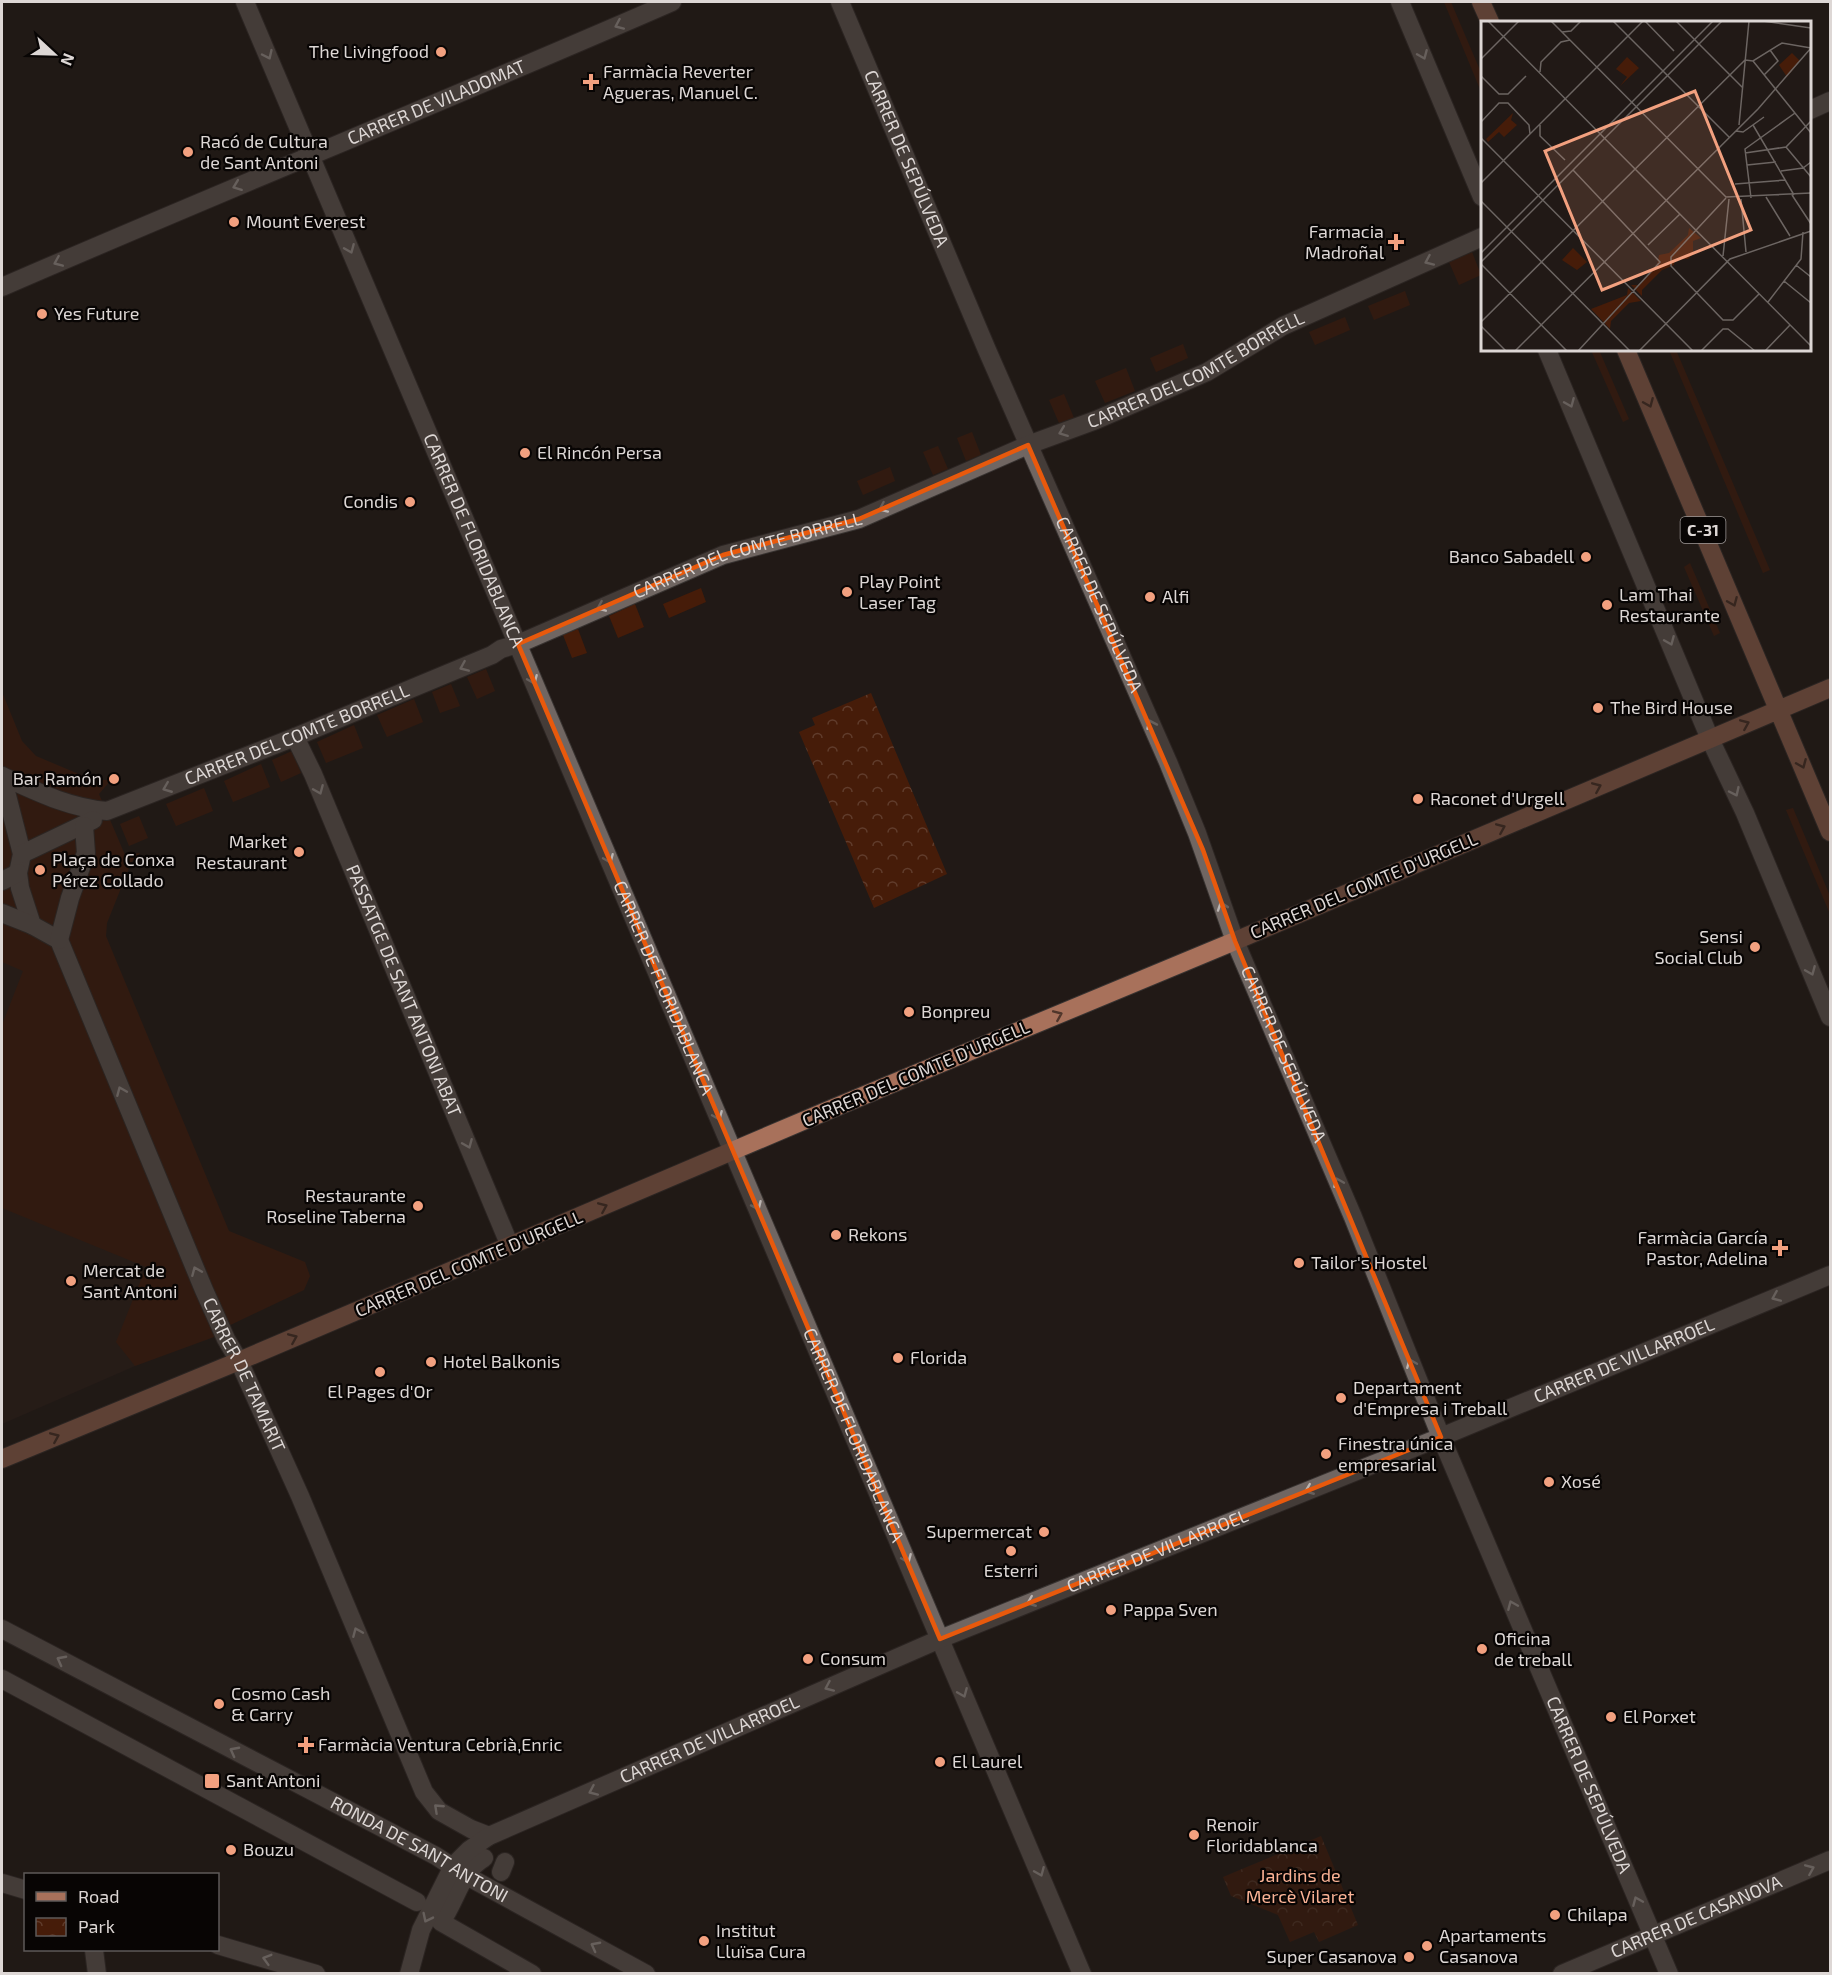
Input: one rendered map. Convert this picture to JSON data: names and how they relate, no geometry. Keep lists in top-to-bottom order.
{
  "streets": {
    "main road": ["C-31", "CARRER DEL COMTE D'URGELL"],
    "street": [
      "CARRER DE VILADOMAT",
      "CARRER DE SEPÚLVEDA",
      "CARRER DEL COMTE BORRELL",
      "CARRER DE FLORIDABLANCA",
      "PASSATGE DE SANT ANTONI ABAT",
      "CARRER DE VILLARROEL",
      "CARRER DE TAMARIT",
      "RONDA DE SANT ANTONI",
      "CARRER DE CASANOVA"
    ]
  },
  "crossings": [
    ["CARRER DE VILADOMAT", "CARRER DE FLORIDABLANCA"],
    ["CARRER DE SEPÚLVEDA", "CARRER DEL COMTE BORRELL"],
    ["CARRER DE SEPÚLVEDA", "CARRER DEL COMTE D'URGELL"],
    ["CARRER DE SEPÚLVEDA", "CARRER DE VILLARROEL"],
    ["CARRER DE SEPÚLVEDA", "CARRER DE CASANOVA"],
    ["CARRER DEL COMTE BORRELL", "CARRER DE FLORIDABLANCA"],
    ["CARRER DEL COMTE BORRELL", "PASSATGE DE SANT ANTONI ABAT"],
    ["C-31", "CARRER DEL COMTE D'URGELL"],
    ["CARRER DE FLORIDABLANCA", "CARRER DEL COMTE D'URGELL"],
    ["CARRER DE FLORIDABLANCA", "CARRER DE VILLARROEL"],
    ["CARRER DEL COMTE D'URGELL", "PASSATGE DE SANT ANTONI ABAT"],
    ["CARRER DEL COMTE D'URGELL", "CARRER DE TAMARIT"],
    ["CARRER DE VILLARROEL", "CARRER DE TAMARIT"],
    ["CARRER DE VILLARROEL", "RONDA DE SANT ANTONI"]
  ],
  "one_way": [
    "CARRER DE VILADOMAT",
    "CARRER DE SEPÚLVEDA",
    "CARRER DEL COMTE BORRELL",
    "CARRER DE FLORIDABLANCA",
    "CARRER DEL COMTE D'URGELL",
    "PASSATGE DE SANT ANTONI ABAT",
    "CARRER DE VILLARROEL",
    "CARRER DE TAMARIT",
    "CARRER DE CASANOVA"
  ],
  "parks": ["Jardins de Mercè Vilaret"],
  "places": {
    "other": [
      "The Livingfood",
      "Racó de Cultura de Sant Antoni",
      "Mount Everest",
      "Yes Future",
      "El Rincón Persa",
      "Condis",
      "Banco Sabadell",
      "Play Point Laser Tag",
      "Alfi",
      "Lam Thai Restaurante",
      "The Bird House",
      "Bar Ramón",
      "Raconet d'Urgell",
      "Market Restaurant",
      "Plaça de Conxa Pérez Collado",
      "Sensi Social Club",
      "Bonpreu",
      "Restaurante Roseline Taberna",
      "Rekons",
      "Tailor's Hostel",
      "Mercat de Sant Antoni",
      "Florida",
      "Hotel Balkonis",
      "El Pages d'Or",
      "Departament d'Empresa i Treball",
      "Finestra única empresarial",
      "Xosé",
      "Supermercat",
      "Esterri",
      "Pappa Sven",
      "Oficina de treball",
      "Consum",
      "Cosmo Cash & Carry",
      "El Porxet",
      "El Laurel",
      "Renoir Floridablanca",
      "Bouzu",
      "Chilapa",
      "Institut Lluïsa Cura",
      "Apartaments Casanova",
      "Super Casanova"
    ],
    "health": [
      "Farmàcia Reverter Agueras, Manuel C.",
      "Farmacia Madroñal",
      "Farmàcia García Pastor, Adelina",
      "Farmàcia Ventura Cebrià,Enric"
    ],
    "transit": ["Sant Antoni"]
  },
  "legend": ["Road", "Park"],
  "north": "right"
}
